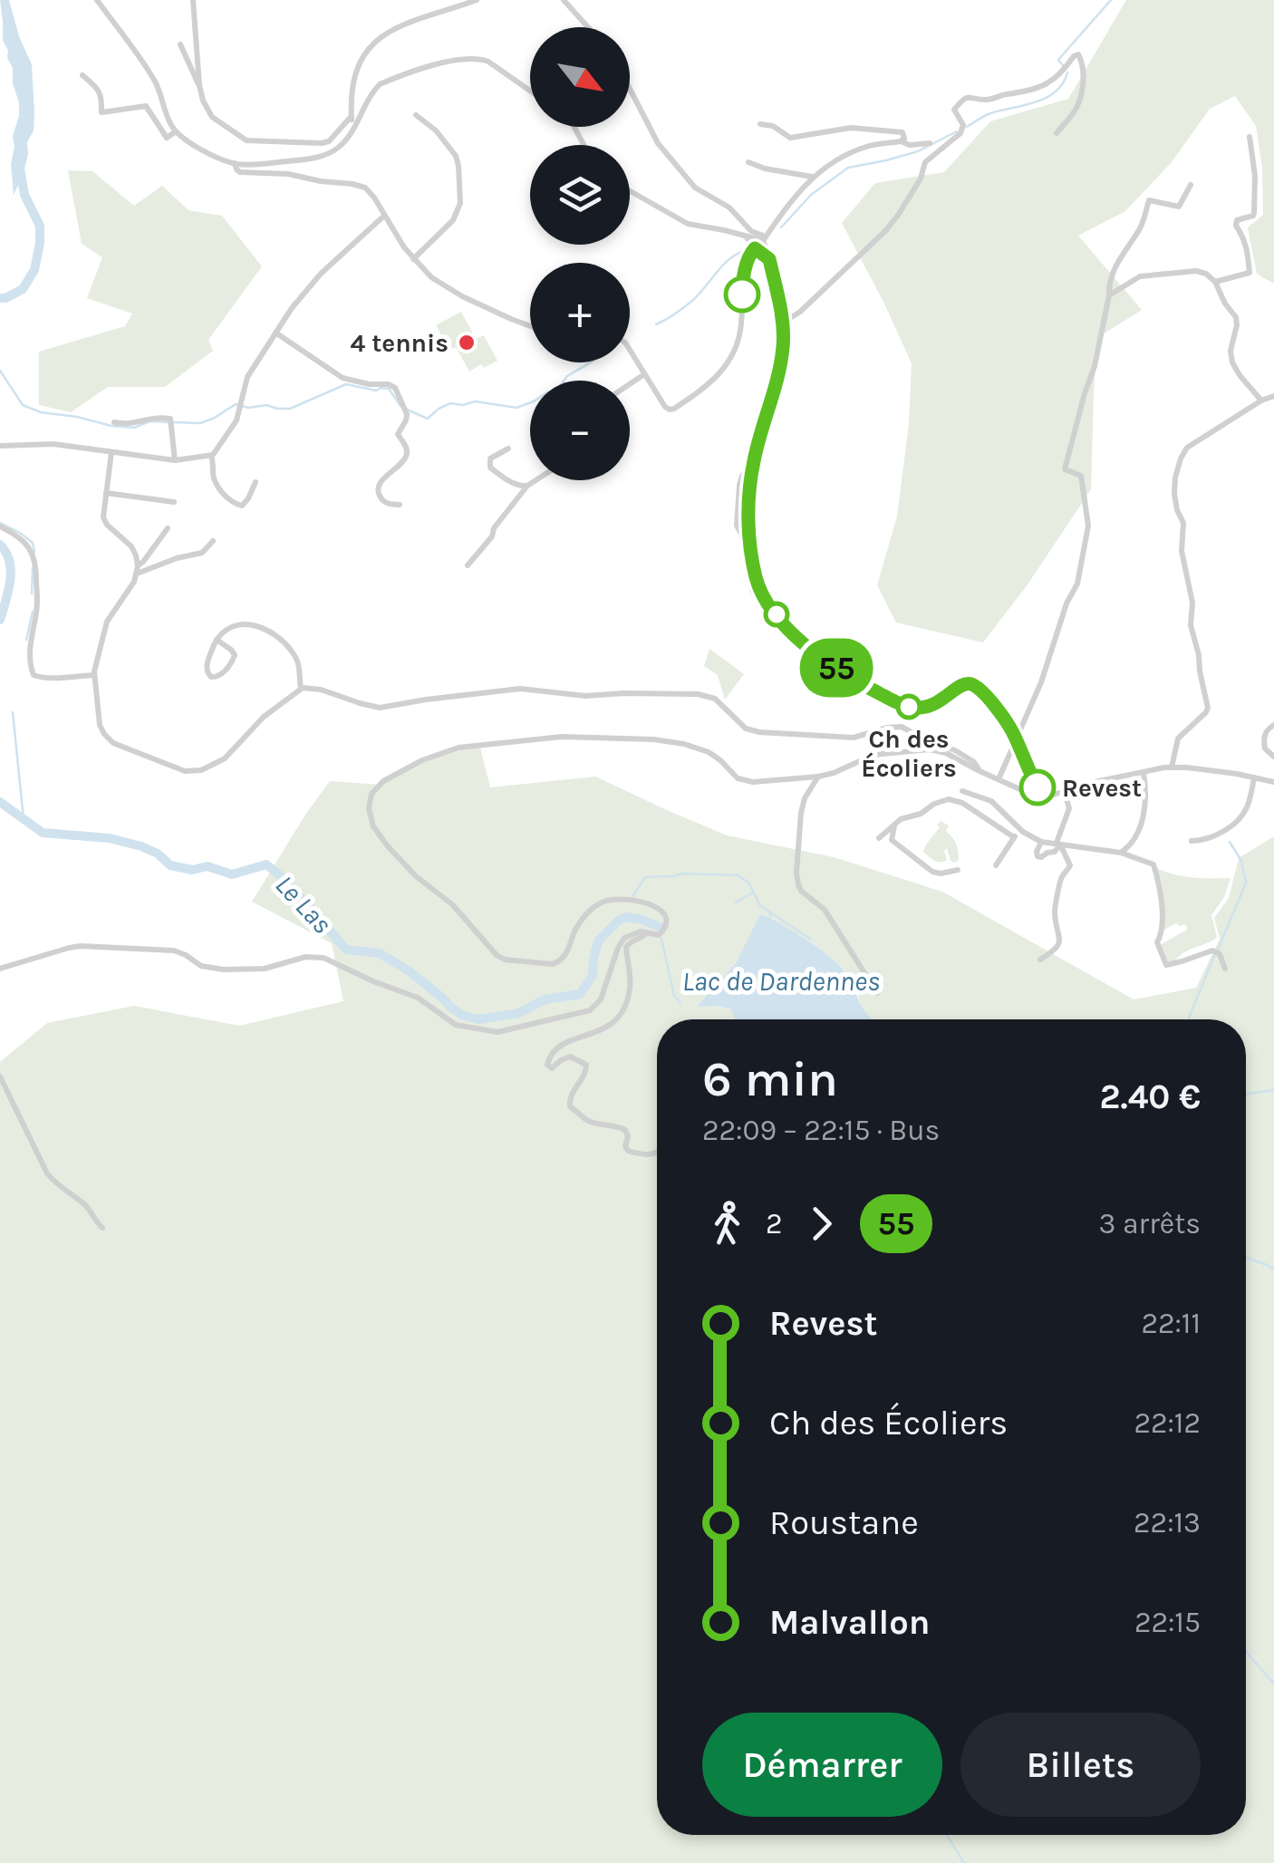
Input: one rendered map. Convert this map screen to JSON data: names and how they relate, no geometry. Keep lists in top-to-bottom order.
{
  "water": ["Le Las", "Lac de Dardennes"],
  "places": ["4 tennis", "Ch des Écoliers", "Revest"],
  "lines": ["bus line 55"],
  "north": "bottom right",
  "page": {
    "on_map": "55",
    "map_buttons": ["+", "−"],
    "heading": ["6 min", "22:09 – 22:15 · Bus", "2.40 €"],
    "legs": ["2", "55", "3 arrêts"],
    "list": [
      {
        "name": "Revest",
        "value": "22:11"
      },
      {
        "name": "Ch des Écoliers",
        "value": "22:12"
      },
      {
        "name": "Roustane",
        "value": "22:13"
      },
      {
        "name": "Malvallon",
        "value": "22:15"
      }
    ],
    "buttons": ["Démarrer", "Billets"]
  }
}
